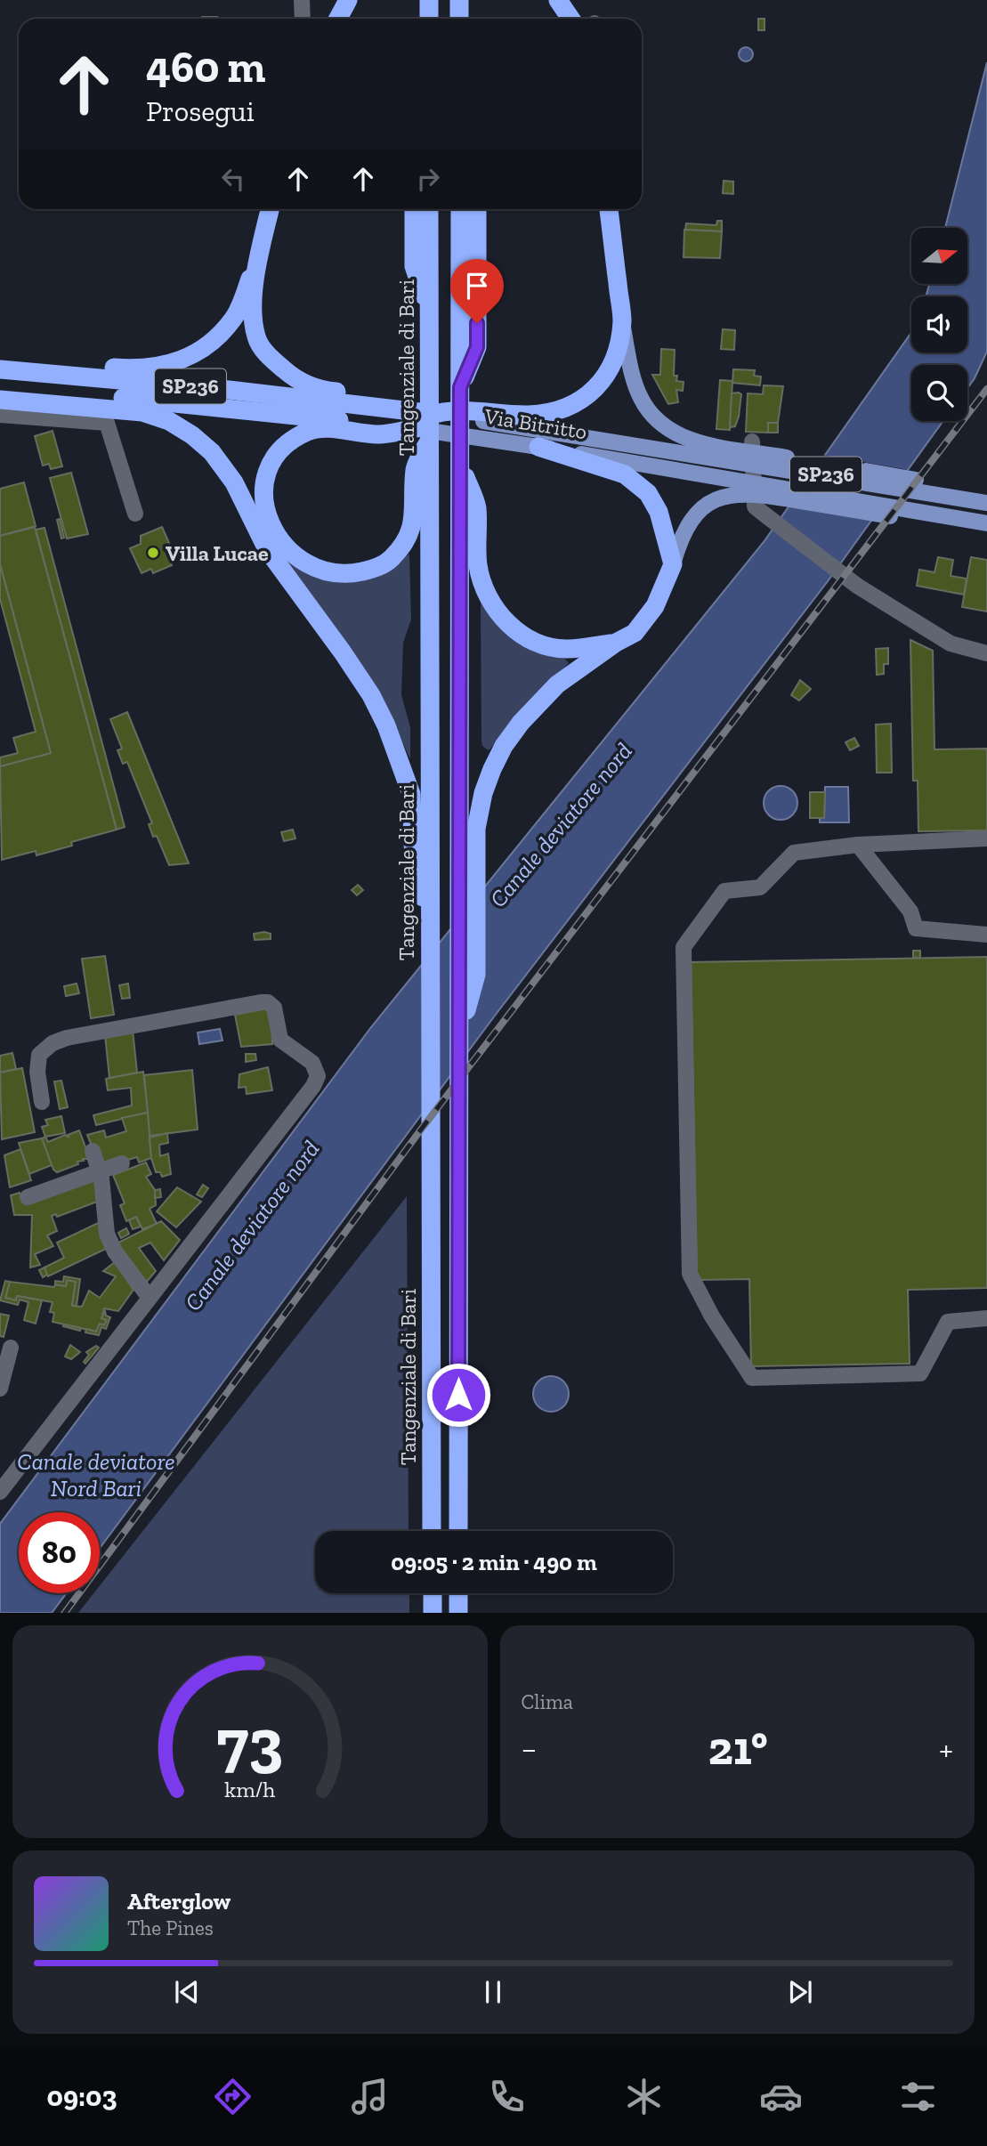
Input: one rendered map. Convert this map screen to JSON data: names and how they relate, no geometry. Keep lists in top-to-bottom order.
{
  "streets": {
    "highway": ["Tangenziale di Bari", "SP236", "Via Bitritto"]
  },
  "crossings": [
    ["Tangenziale di Bari", "Via Bitritto"]
  ],
  "water": ["Canale deviatore nord", "Canale deviatore Nord Bari"],
  "places": ["Villa Lucae"],
  "north": "right",
  "page": {
    "turn": ["460 m", "Prosegui"],
    "limit": "80",
    "trip": "09:05 · 2 min · 490 m",
    "tile": "Clima",
    "heat": ["−", "21°", "+"],
    "song": ["Afterglow", "The Pines"],
    "tabs": "09:03",
    "gauge": ["73", "km/h"]
  }
}
